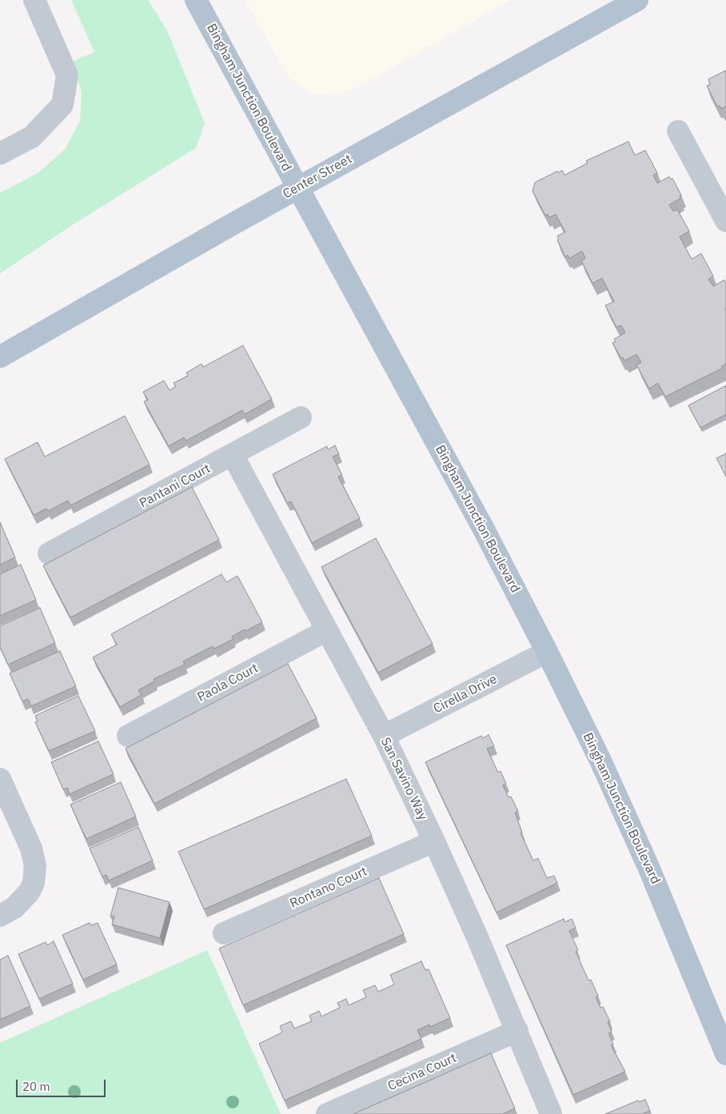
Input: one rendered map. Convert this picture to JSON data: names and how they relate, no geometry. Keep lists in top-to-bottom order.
{
  "streets": {
    "main road": ["Bingham Junction Boulevard", "Center Street"],
    "street": [
      "Pantani Court",
      "Paola Court",
      "Cirella Drive",
      "San Savino Way",
      "Rontano Court",
      "Cecina Court"
    ]
  },
  "crossings": [
    ["Bingham Junction Boulevard", "Center Street"],
    ["Bingham Junction Boulevard", "Cirella Drive"],
    ["Pantani Court", "San Savino Way"],
    ["Paola Court", "San Savino Way"],
    ["Cirella Drive", "San Savino Way"],
    ["San Savino Way", "Rontano Court"],
    ["San Savino Way", "Cecina Court"]
  ],
  "scale_bar": "20 m"
}
